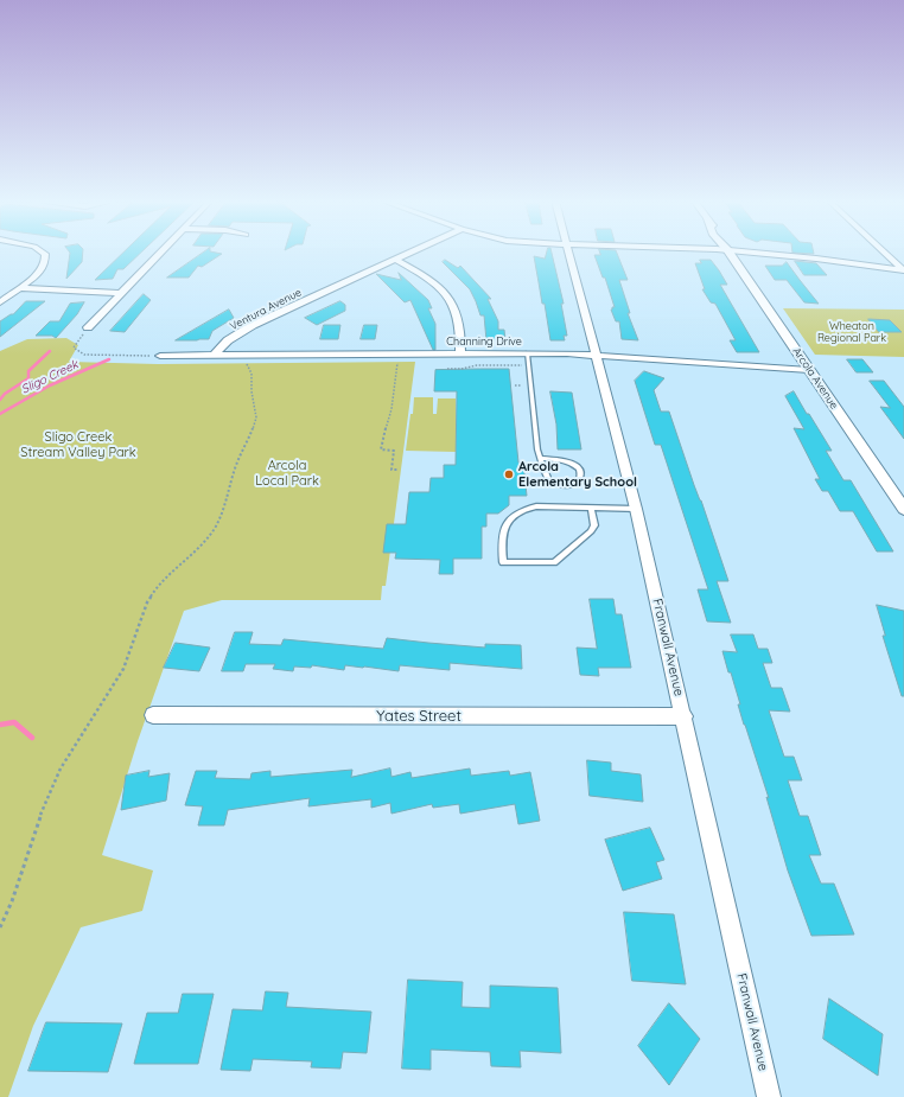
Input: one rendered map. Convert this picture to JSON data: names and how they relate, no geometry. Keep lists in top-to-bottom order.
{
  "streets": {
    "street": [
      "Ventura Avenue",
      "Channing Drive",
      "Arcola Avenue",
      "Franwall Avenue",
      "Yates Street"
    ]
  },
  "crossings": [
    ["Ventura Avenue", "Channing Drive"],
    ["Channing Drive", "Arcola Avenue"],
    ["Channing Drive", "Franwall Avenue"],
    ["Franwall Avenue", "Yates Street"]
  ],
  "water": ["Sligo Creek"],
  "parks": ["Wheaton Regional Park", "Sligo Creek Stream Valley Park", "Arcola Local Park"],
  "places": ["Arcola Elementary School"]
}
